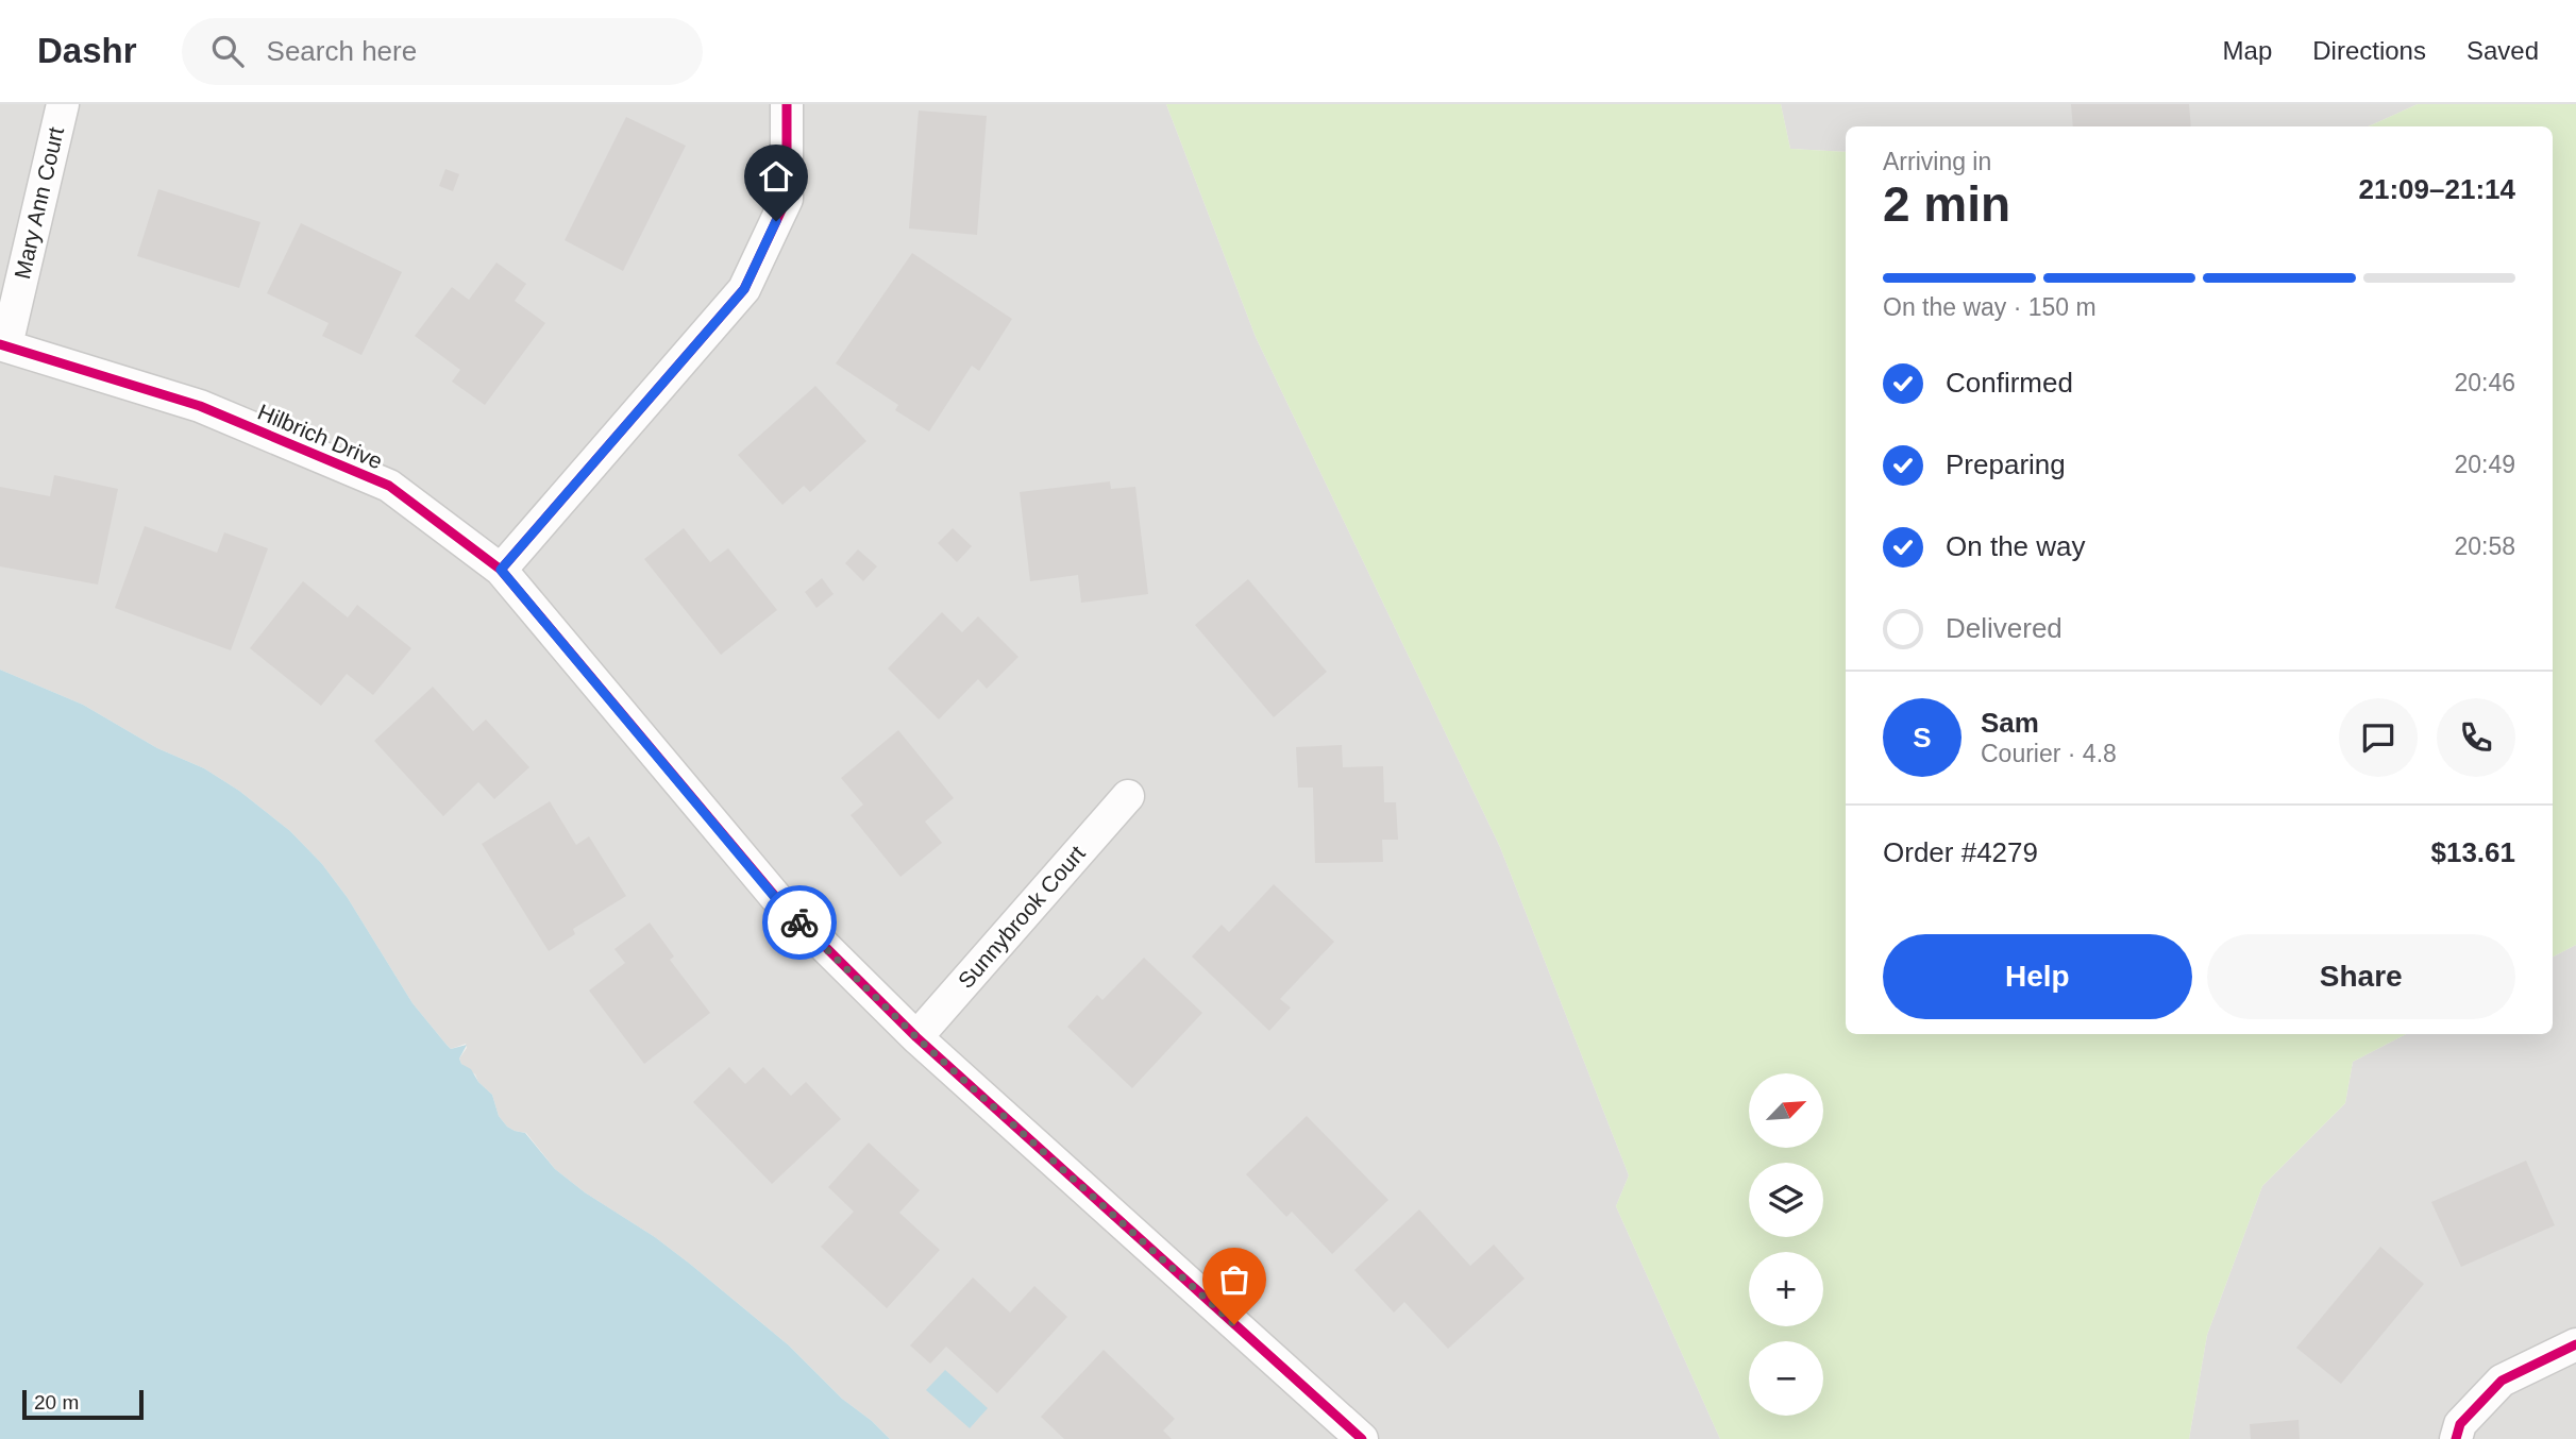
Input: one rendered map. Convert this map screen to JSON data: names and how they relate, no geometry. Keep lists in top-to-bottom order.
{
  "streets": {
    "street": ["Mary Ann Court", "Hilbrich Drive", "Sunnybrook Court"]
  },
  "crossings": [
    ["Mary Ann Court", "Hilbrich Drive"],
    ["Hilbrich Drive", "Sunnybrook Court"]
  ],
  "scale_bar": "20 m",
  "north": "top right",
  "page": {
    "header": "Dashr",
    "search": "Search here",
    "nav": ["Map", "Directions", "Saved"],
    "heading": ["2 min", "Arriving in", "21:09–21:14"],
    "panel": [
      "Sam",
      "Courier · 4.8",
      "Order #4279",
      "$13.61"
    ],
    "bar": "On the way · 150 m",
    "list": [
      ["Confirmed", "20:46"],
      ["Preparing", "20:49"],
      ["On the way", "20:58"],
      "Delivered"
    ],
    "round": "S",
    "buttons": ["Help", "Share"],
    "map_buttons": ["+", "−"],
    "scale": "20 m"
  }
}
